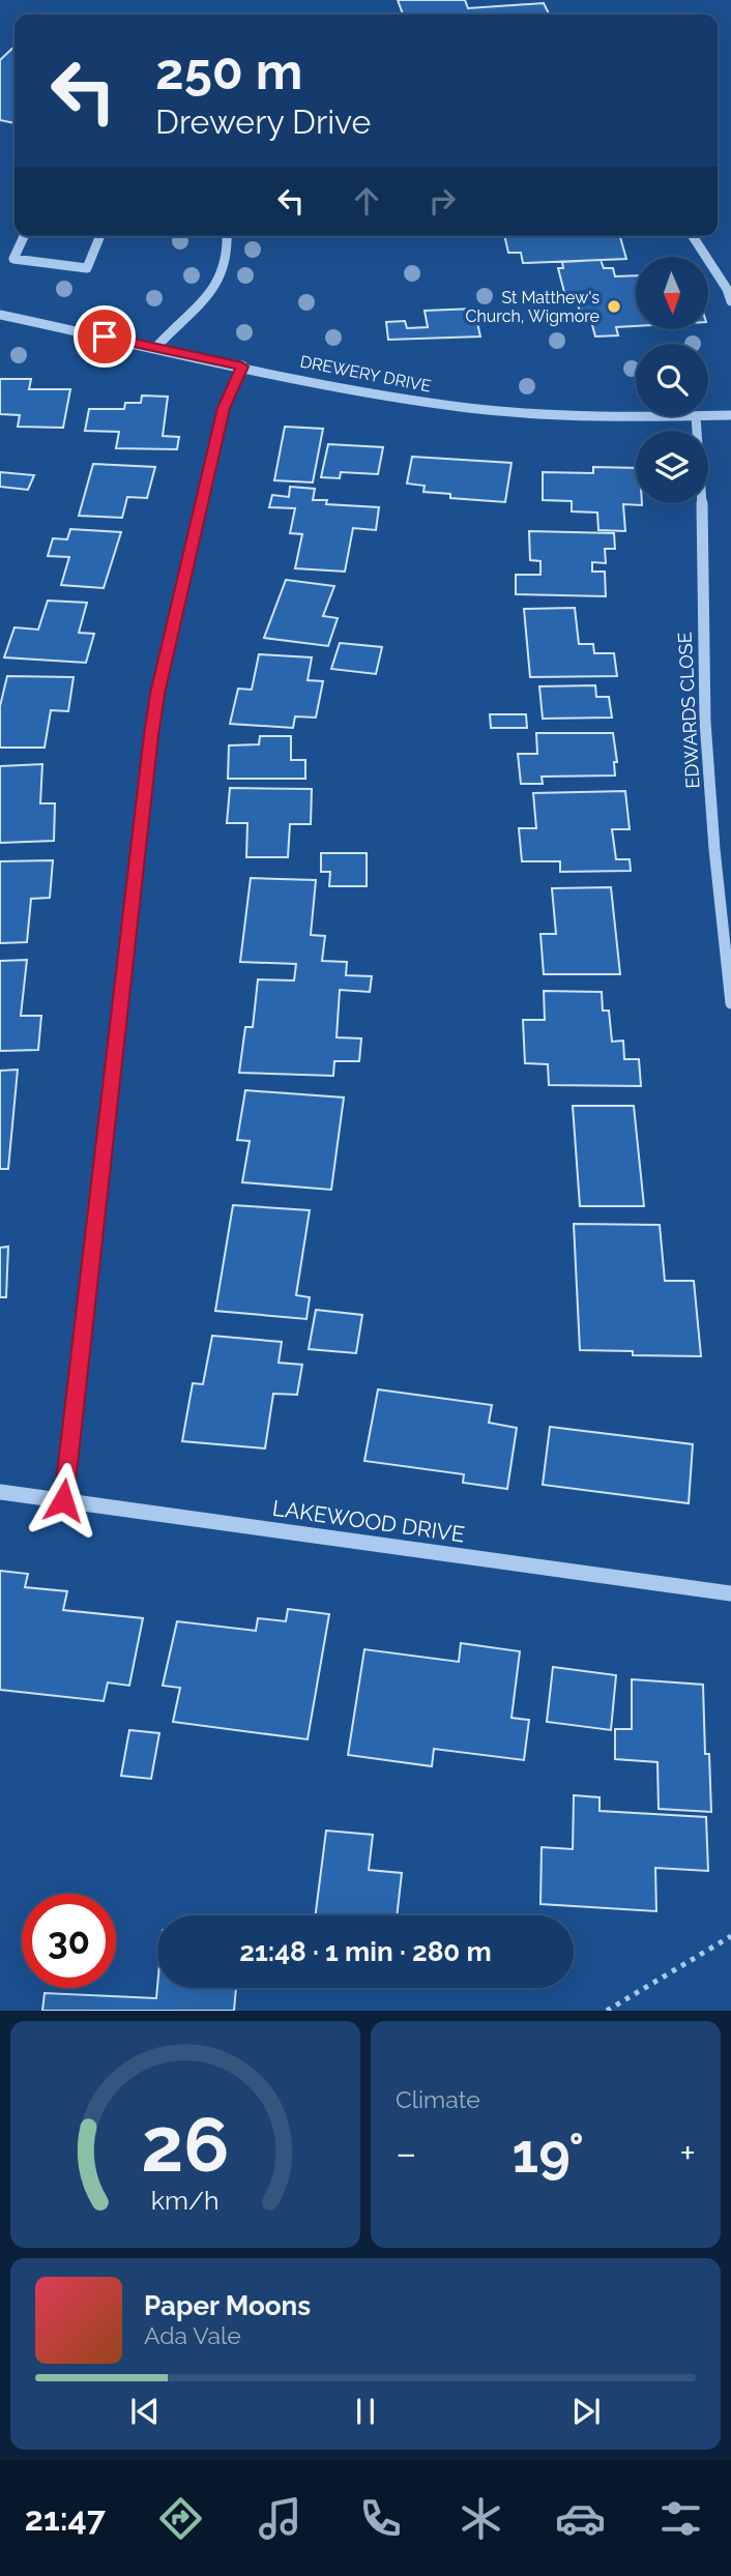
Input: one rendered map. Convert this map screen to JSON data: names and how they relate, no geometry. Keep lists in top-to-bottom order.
{
  "streets": {
    "street": ["DREWERY DRIVE", "EDWARDS CLOSE", "LAKEWOOD DRIVE"]
  },
  "places": ["St Matthew's Church, Wigmore"],
  "north": "bottom",
  "page": {
    "turn": ["250 m", "Drewery Drive"],
    "limit": "30",
    "trip": "21:48 · 1 min · 280 m",
    "tile": "Climate",
    "heat": ["−", "19°", "+"],
    "song": ["Paper Moons", "Ada Vale"],
    "tabs": "21:47",
    "gauge": ["26", "km/h"]
  }
}
